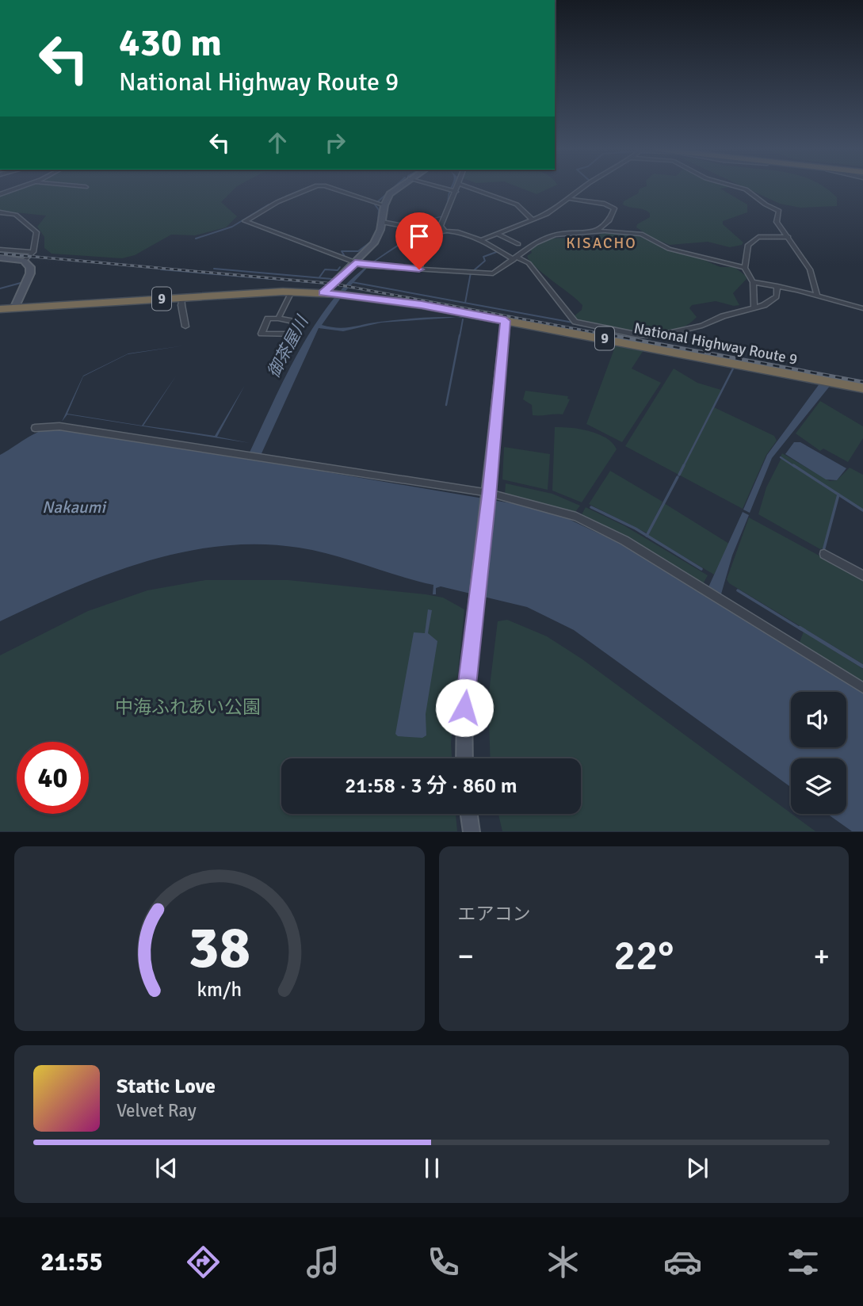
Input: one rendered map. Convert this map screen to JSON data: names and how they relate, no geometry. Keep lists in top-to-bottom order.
{
  "streets": {
    "highway": ["9", "National Highway Route 9"]
  },
  "districts": ["KISACHO"],
  "water": ["御茶屋川", "Nakaumi"],
  "parks": ["中海ふれあい公園"],
  "page": {
    "turn": ["430 m", "National Highway Route 9"],
    "limit": "40",
    "trip": "21:58 · 3 分 · 860 m",
    "tile": "エアコン",
    "heat": ["−", "22°", "+"],
    "song": ["Static Love", "Velvet Ray"],
    "tabs": "21:55",
    "gauge": ["38", "km/h"]
  }
}
